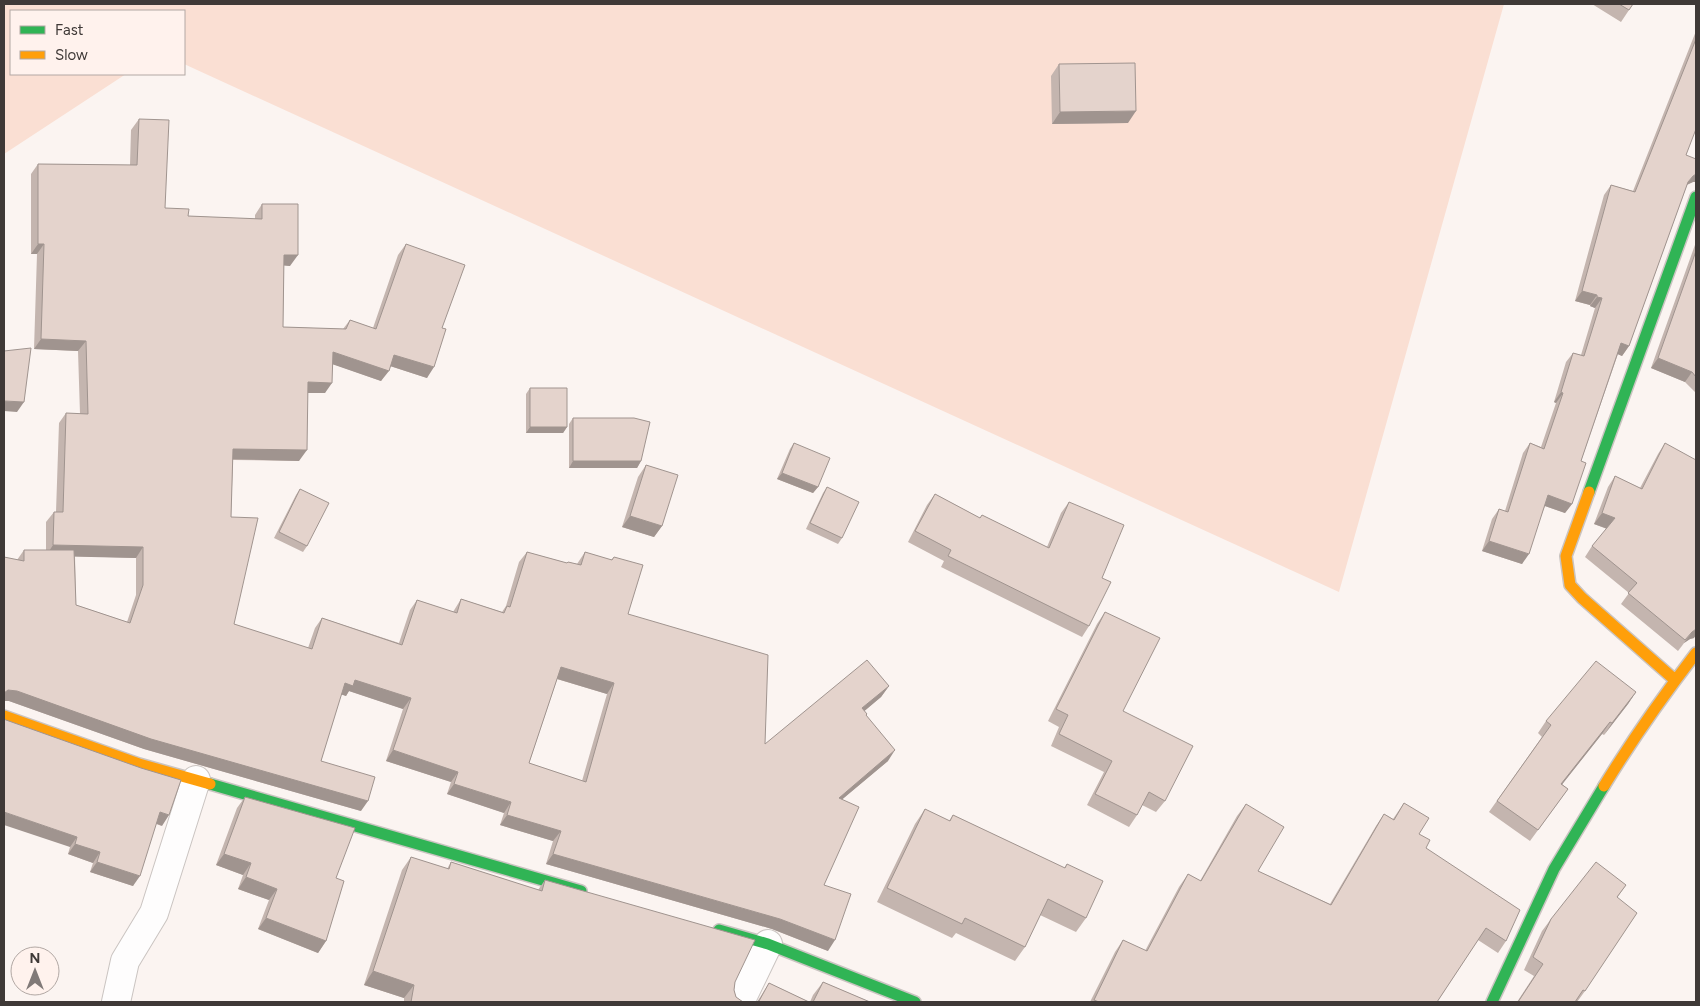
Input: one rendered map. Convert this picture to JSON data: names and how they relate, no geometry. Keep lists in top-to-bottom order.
{
  "legend": ["Fast", "Slow"],
  "north": "top"
}
